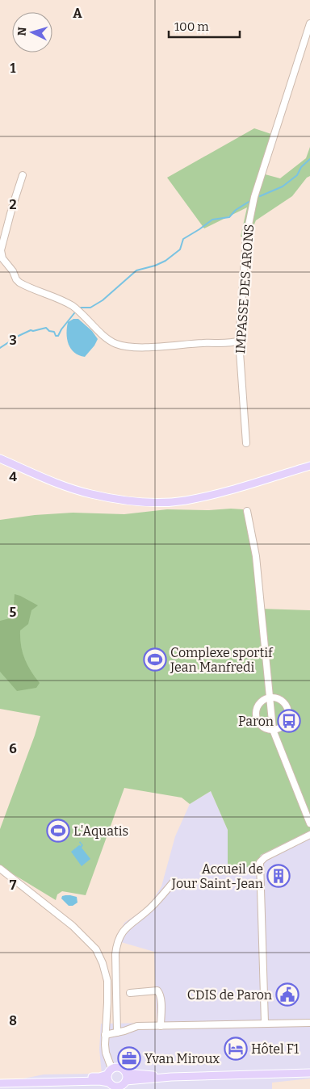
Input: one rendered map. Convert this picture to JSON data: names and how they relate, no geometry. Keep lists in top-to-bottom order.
{
  "streets": {
    "street": ["IMPASSE DES ARONS"]
  },
  "places": {
    "sports": ["Complexe sportif Jean Manfredi", "L'Aquatis"],
    "bus stop": ["Paron"],
    "building": ["Accueil de Jour Saint-Jean"],
    "public building": ["CDIS de Paron"],
    "hotel": ["Hôtel F1"],
    "office": ["Yvan Miroux"]
  },
  "scale_bar": "100 m",
  "north": "left",
  "grid": {
    "columns": ["A"],
    "rows": [
      "1",
      "2",
      "3",
      "4",
      "5",
      "6",
      "7",
      "8"
    ]
  }
}
